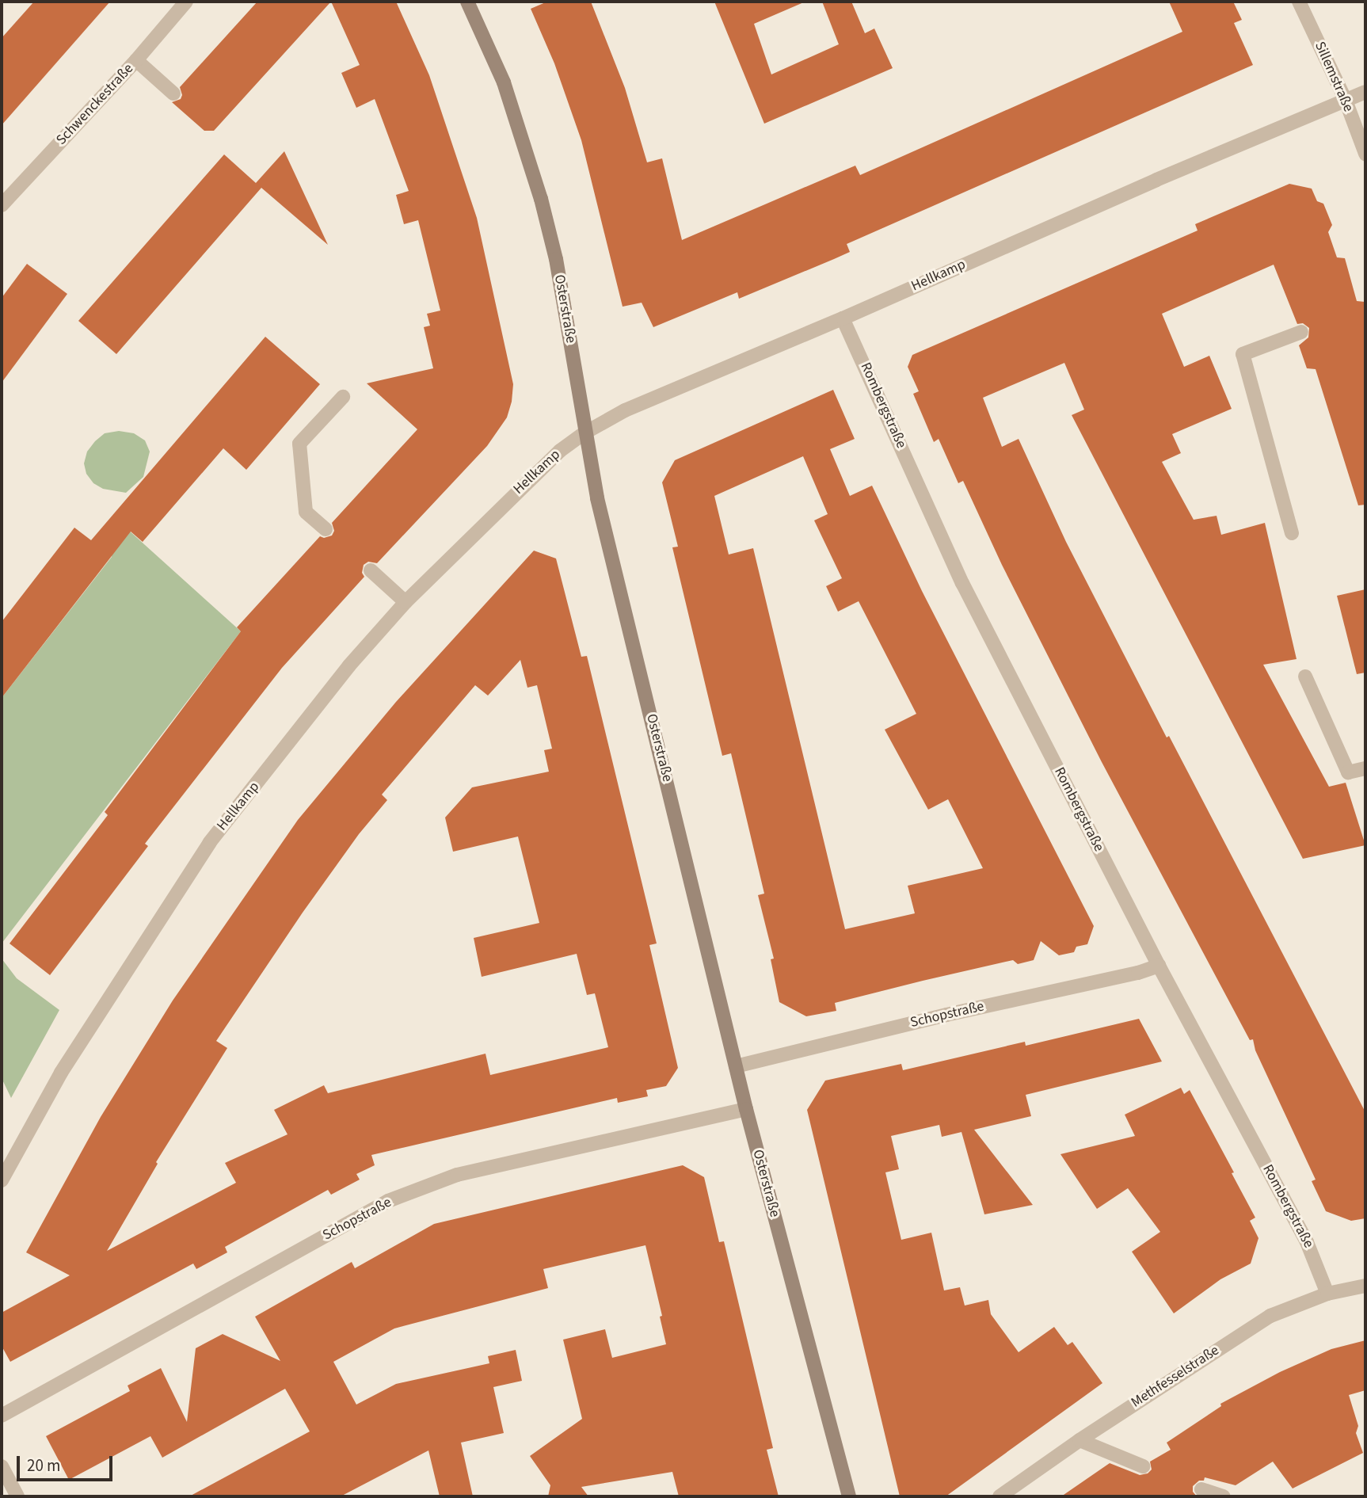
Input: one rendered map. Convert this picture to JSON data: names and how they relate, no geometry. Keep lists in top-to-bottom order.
{
  "streets": {
    "street": [
      "Sillemstraße",
      "Schwenckestraße",
      "Hellkamp",
      "Osterstraße",
      "Rombergstraße",
      "Schopstraße",
      "Methfesselstraße"
    ]
  },
  "crossings": [
    ["Sillemstraße", "Hellkamp"],
    ["Hellkamp", "Osterstraße"],
    ["Hellkamp", "Rombergstraße"],
    ["Osterstraße", "Schopstraße"],
    ["Rombergstraße", "Schopstraße"],
    ["Rombergstraße", "Methfesselstraße"]
  ],
  "scale_bar": "20 m"
}
